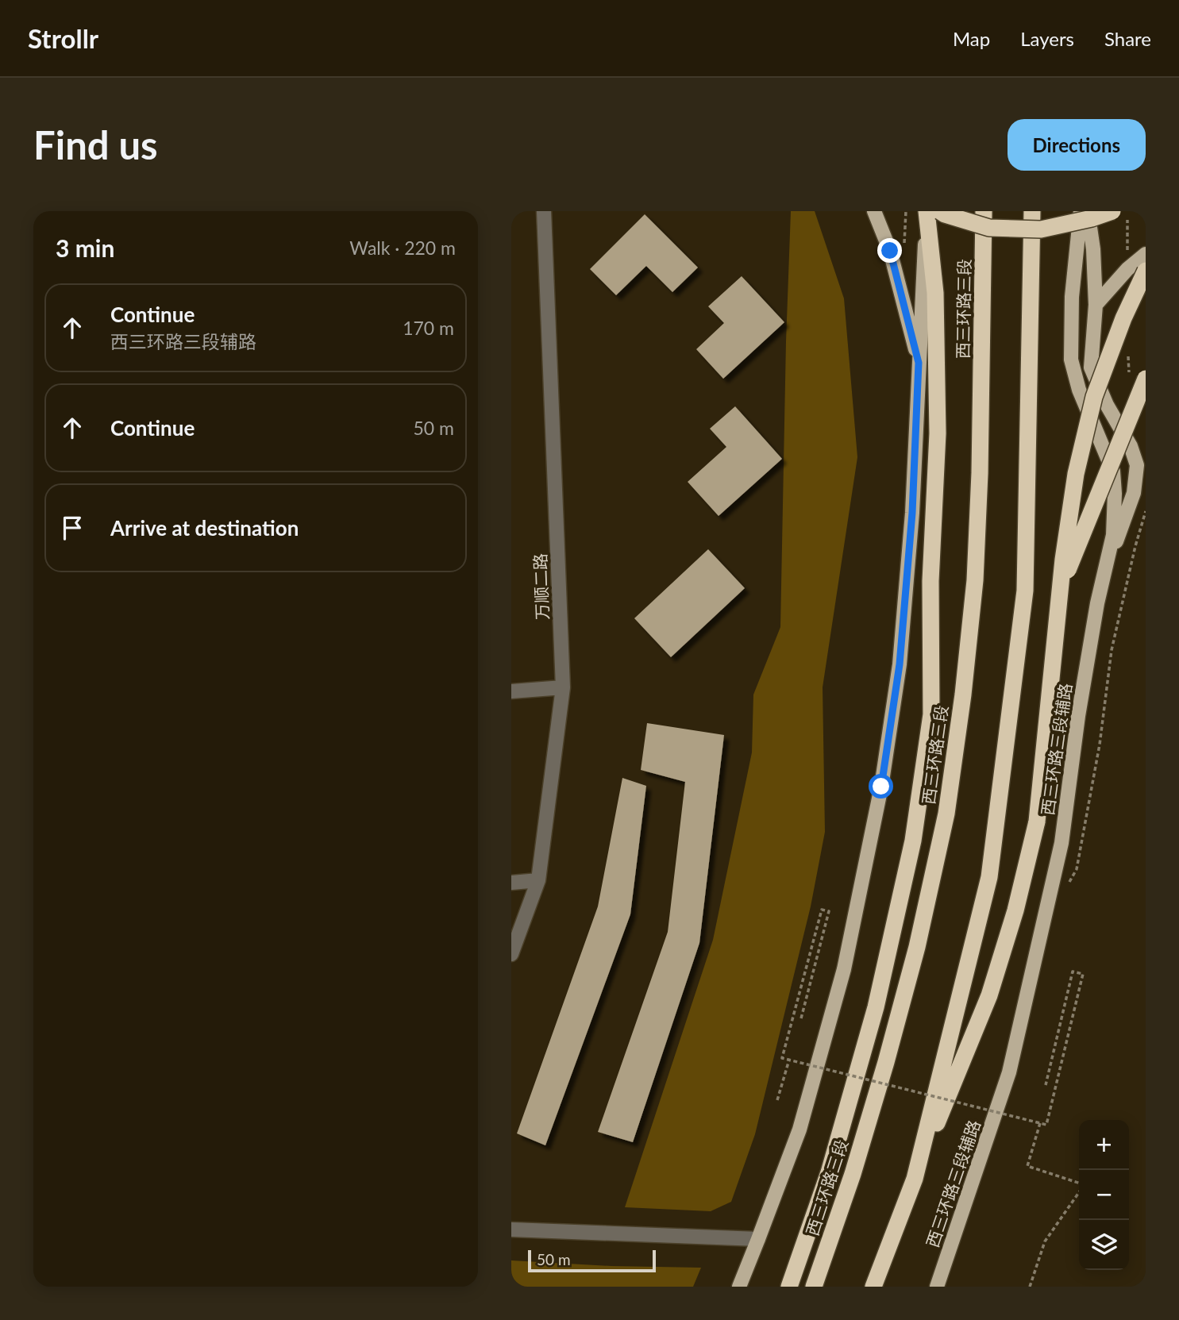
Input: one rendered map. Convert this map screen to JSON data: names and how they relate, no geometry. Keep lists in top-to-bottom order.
{
  "streets": {
    "highway": ["西三环路三段"],
    "main road": ["西三环路三段辅路"],
    "street": ["万顺二路"]
  },
  "scale_bar": "50 m",
  "page": {
    "header": "Strollr",
    "nav": ["Map", "Layers", "Share"],
    "buttons": "Directions",
    "title": "Find us",
    "heading": ["3 min", "Walk · 220 m"],
    "list": [
      ["Continue", "西三环路三段辅路", "170 m"],
      ["Continue", "50 m"],
      "Arrive at destination"
    ],
    "map_buttons": ["+", "−"],
    "scale": "50 m"
  }
}
